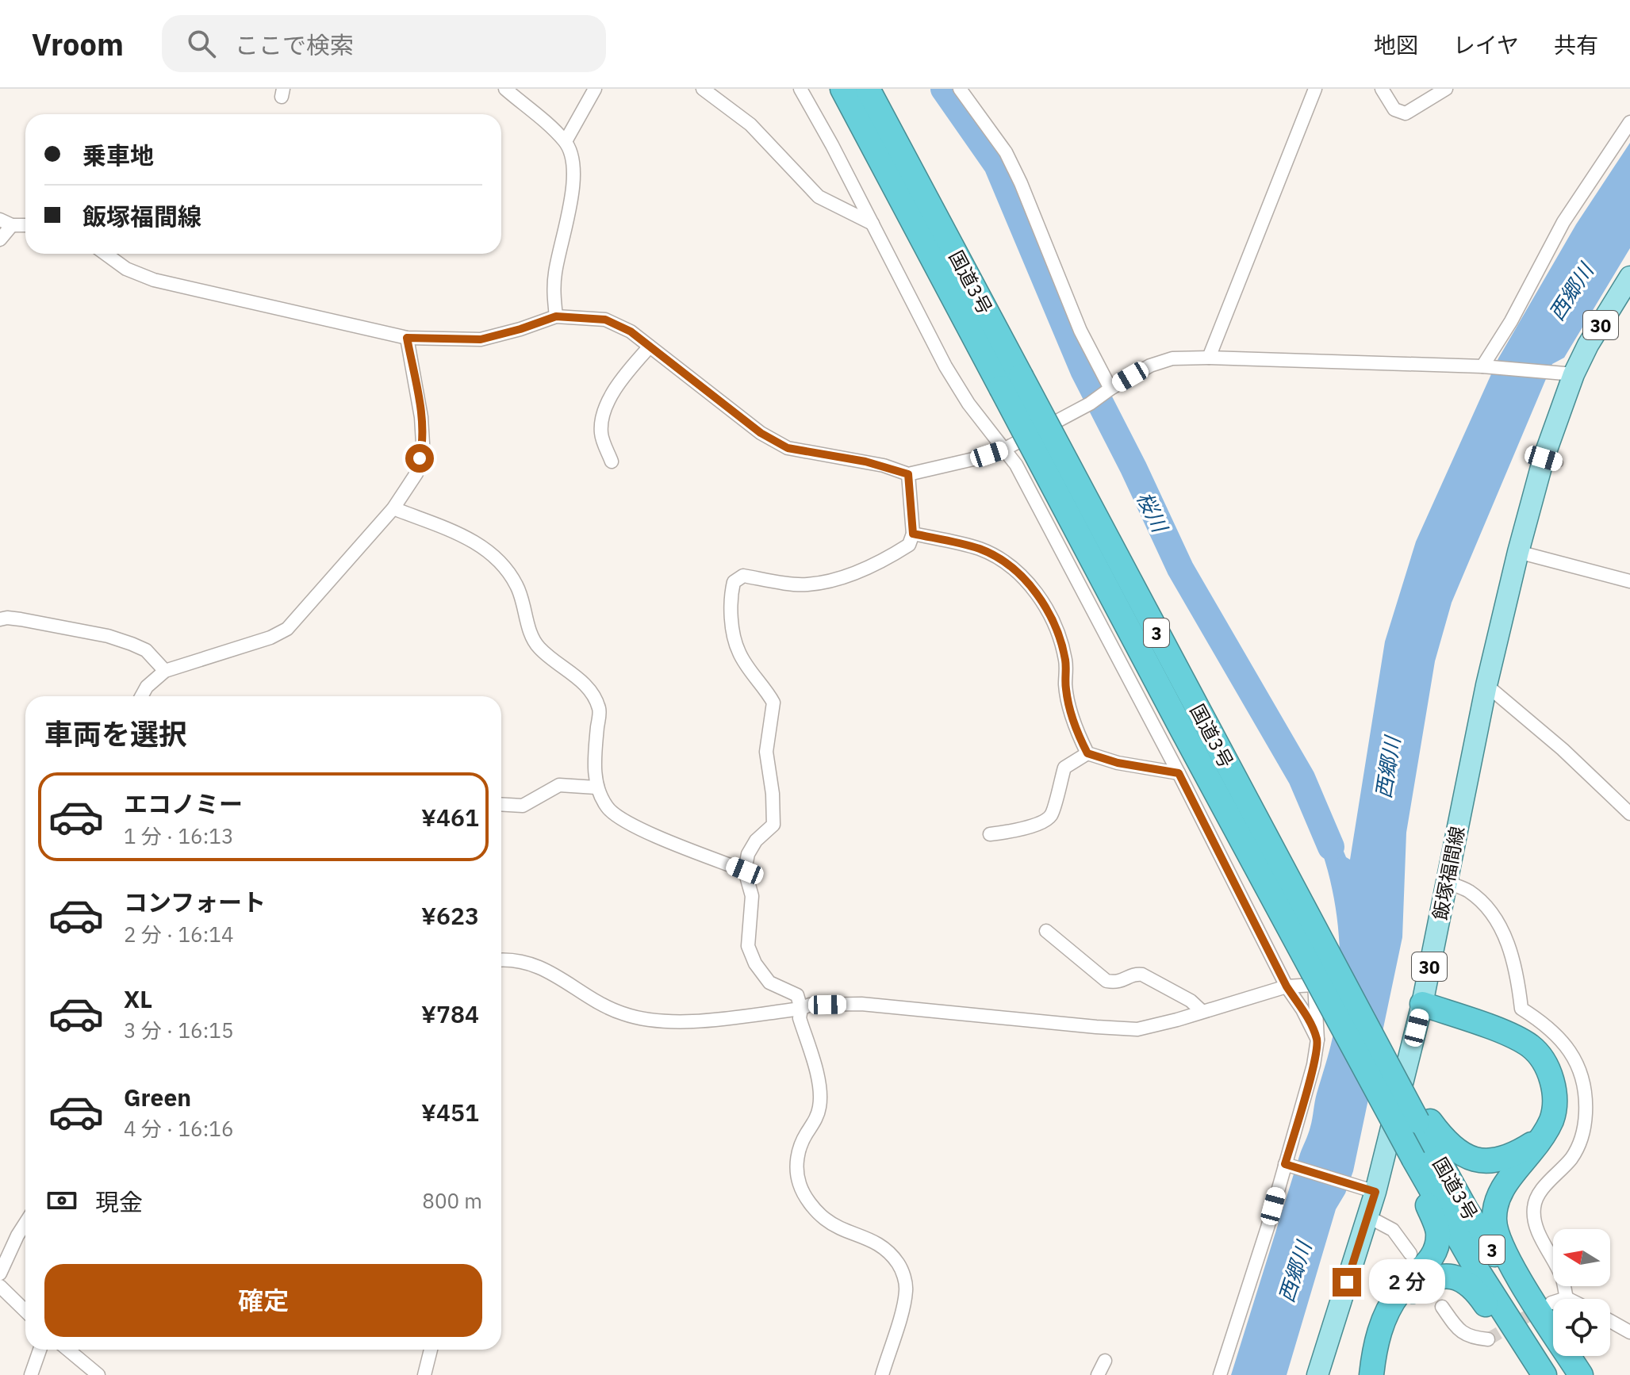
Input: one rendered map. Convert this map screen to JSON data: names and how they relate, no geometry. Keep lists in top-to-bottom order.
{
  "streets": {
    "highway": ["国道3号", "3"],
    "main road": ["30", "飯塚福間線"]
  },
  "crossings": [
    ["30", "飯塚福間線"]
  ],
  "water": ["西郷川", "桜川"],
  "north": "left",
  "page": {
    "header": "Vroom",
    "search": "ここで検索",
    "nav": ["地図", "レイヤ", "共有"],
    "banner": ["乗車地", "飯塚福間線"],
    "heading": "車両を選択",
    "list": [
      {
        "name": "エコノミー",
        "note": "1 分 · 16:13",
        "value": "¥461"
      },
      {
        "name": "コンフォート",
        "note": "2 分 · 16:14",
        "value": "¥623"
      },
      {
        "name": "XL",
        "note": "3 分 · 16:15",
        "value": "¥784"
      },
      {
        "name": "Green",
        "note": "4 分 · 16:16",
        "value": "¥451"
      }
    ],
    "pay": ["現金", "800 m"],
    "buttons": "確定",
    "bubble": "2 分"
  }
}
